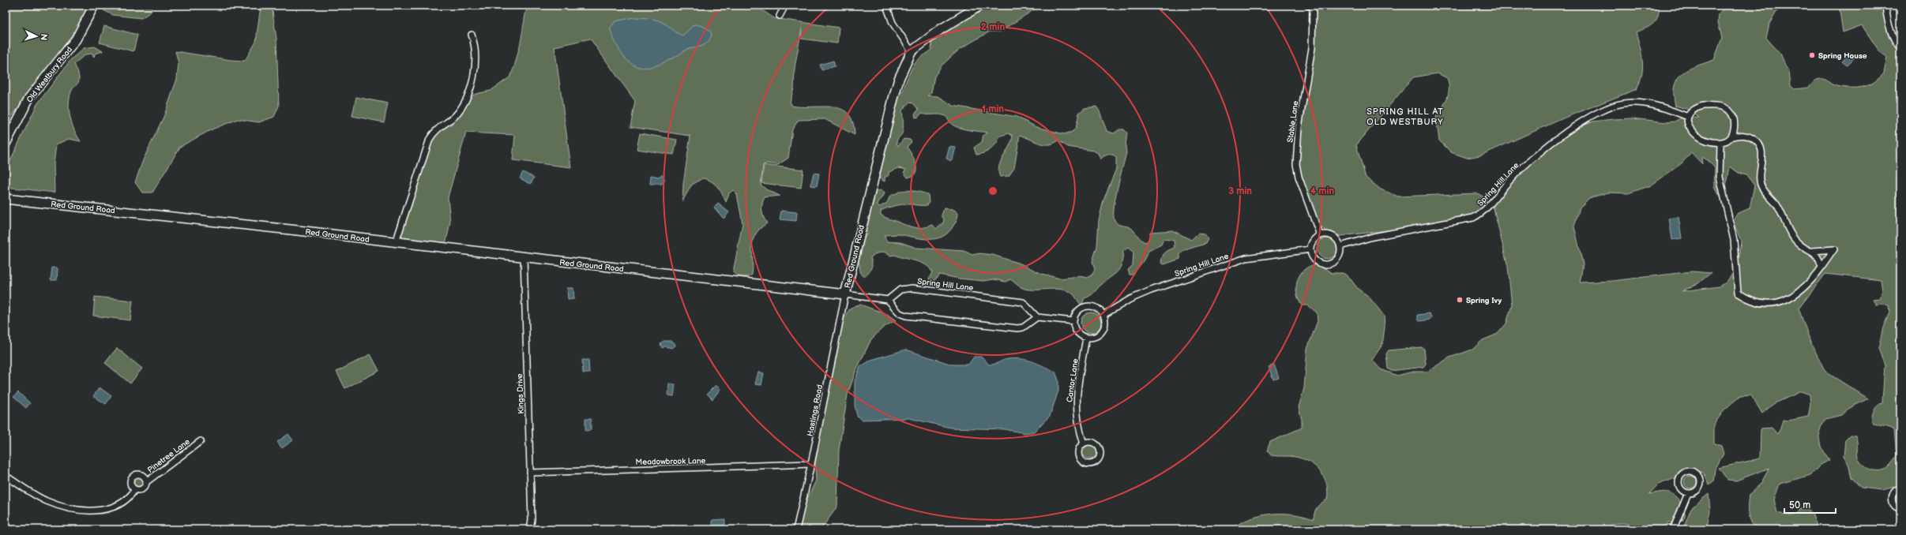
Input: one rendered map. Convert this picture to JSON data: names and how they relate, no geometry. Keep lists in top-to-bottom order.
{
  "streets": {
    "street": [
      "Old Westbury Road",
      "Stable Lane",
      "Spring Hill Lane",
      "Red Ground Road",
      "Cantor Lane",
      "Kings Drive",
      "Hastings Road",
      "Pinetree Lane",
      "Meadowbrook Lane"
    ]
  },
  "crossings": [
    ["Stable Lane", "Spring Hill Lane"],
    ["Spring Hill Lane", "Cantor Lane"],
    ["Red Ground Road", "Kings Drive"],
    ["Red Ground Road", "Hastings Road"],
    ["Kings Drive", "Meadowbrook Lane"],
    ["Hastings Road", "Meadowbrook Lane"]
  ],
  "districts": ["SPRING HILL AT OLD WESTBURY"],
  "places": ["Spring House", "Spring Ivy"],
  "scale_bar": "50 m",
  "north": "right",
  "rings": [
    "2 min",
    "1 min",
    "3 min",
    "4 min"
  ]
}
